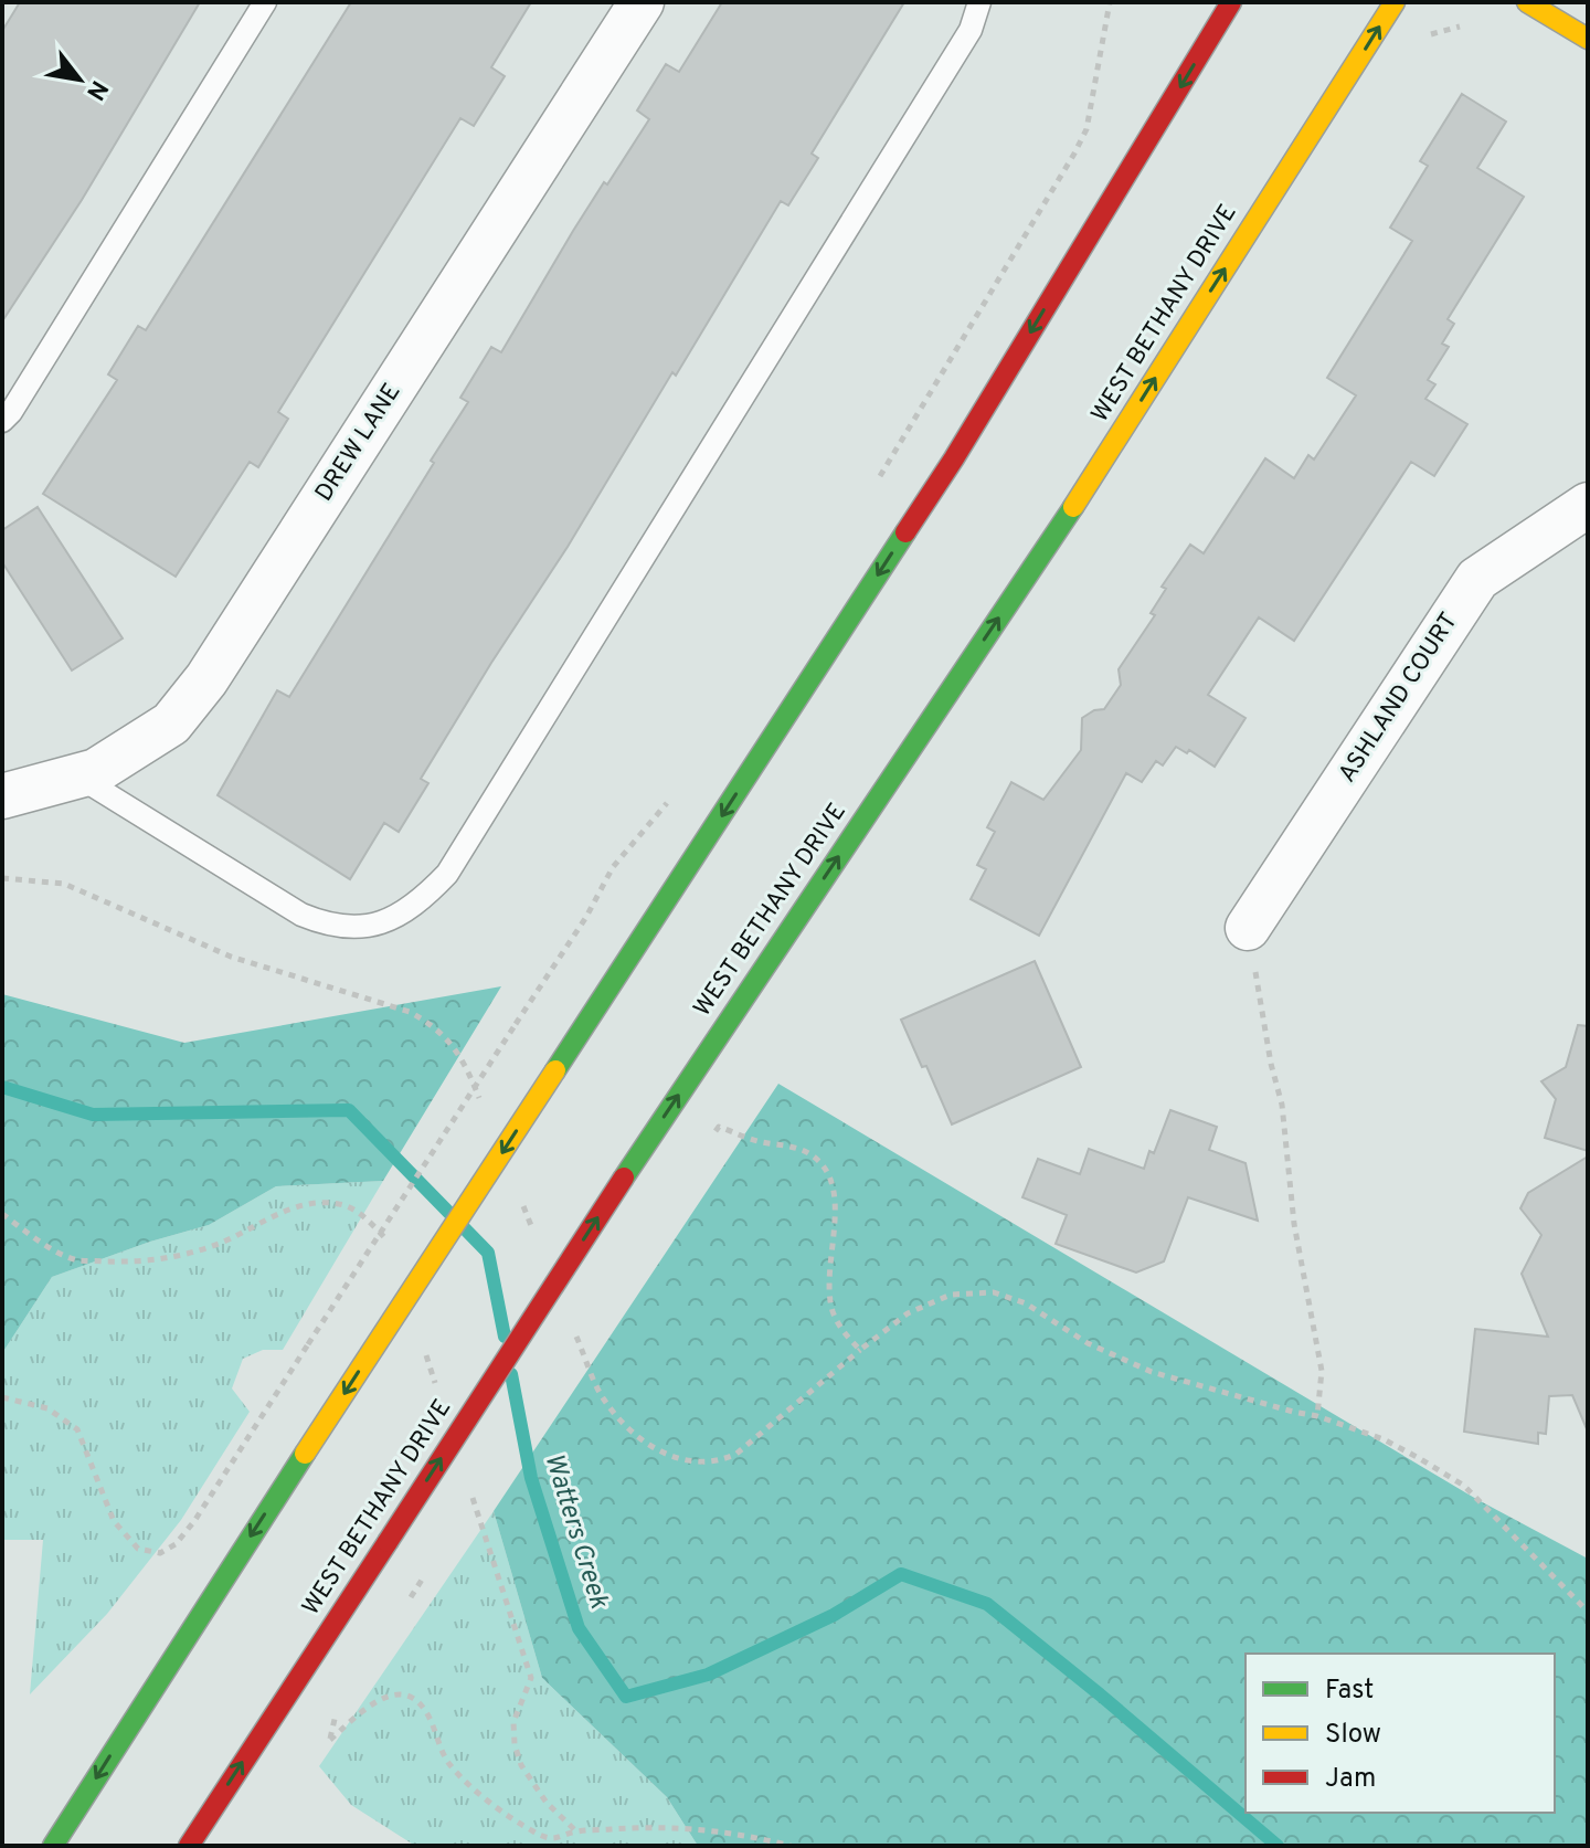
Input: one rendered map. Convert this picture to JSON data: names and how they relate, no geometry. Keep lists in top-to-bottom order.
{
  "streets": {
    "main road": ["WEST BETHANY DRIVE"],
    "street": ["DREW LANE", "ASHLAND COURT"]
  },
  "water": ["Watters Creek"],
  "legend": ["Fast", "Slow", "Jam"],
  "north": "bottom right"
}
